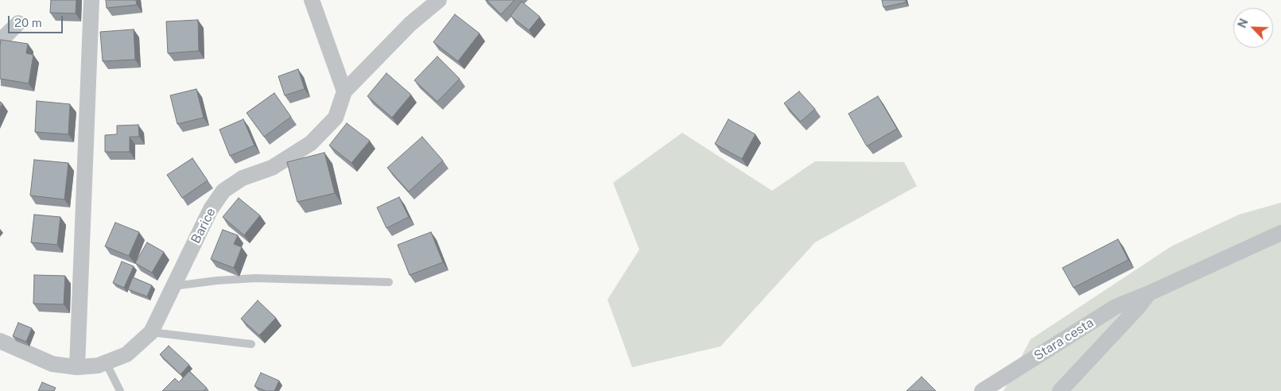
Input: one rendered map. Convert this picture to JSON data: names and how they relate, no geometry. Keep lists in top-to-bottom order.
{
  "streets": {
    "street": ["Barice", "Stara cesta"]
  },
  "scale_bar": "20 m",
  "north": "top left"
}
